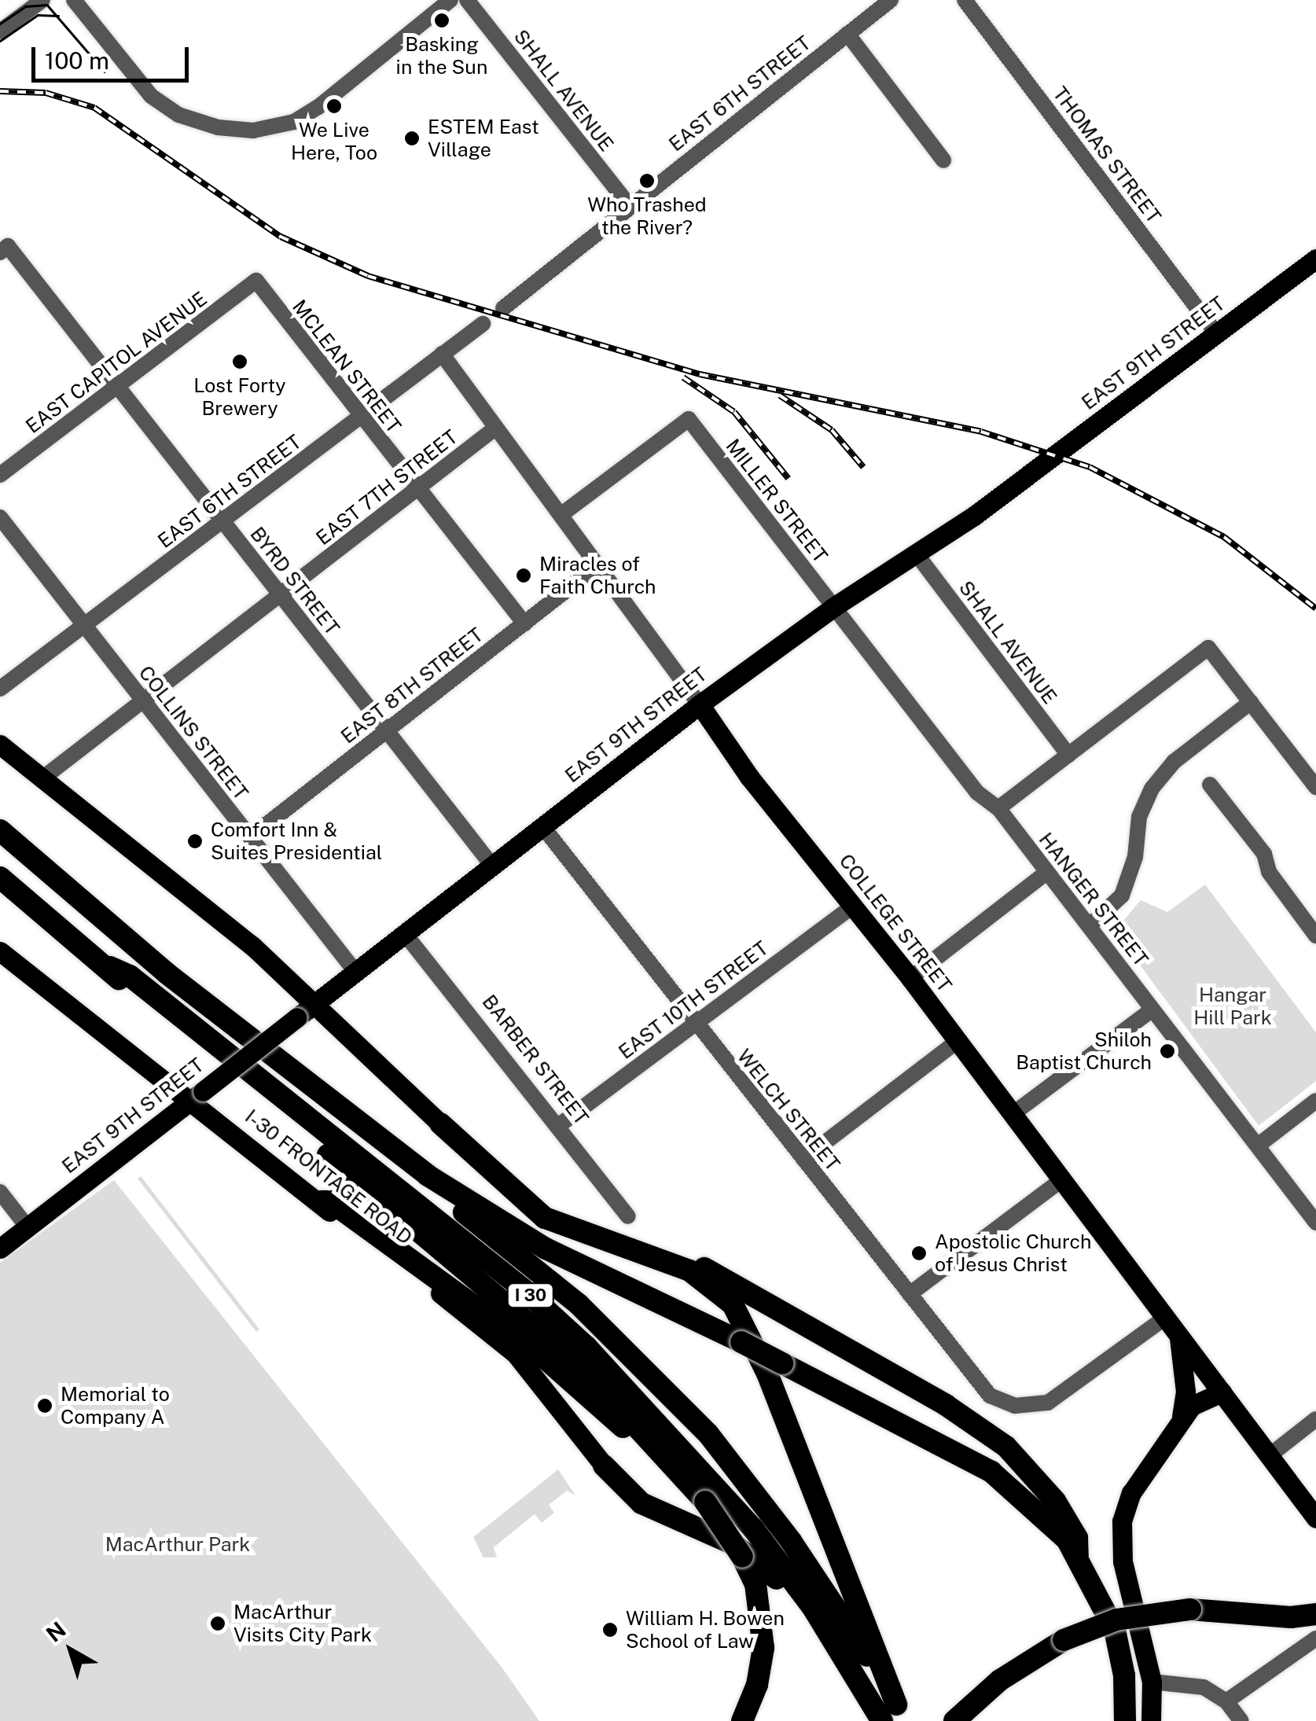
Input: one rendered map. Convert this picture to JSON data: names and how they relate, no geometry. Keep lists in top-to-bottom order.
{
  "streets": {
    "highway": ["I 30"],
    "main road": ["EAST 9TH STREET", "COLLEGE STREET", "I-30 FRONTAGE ROAD"],
    "street": [
      "SHALL AVENUE",
      "EAST 6TH STREET",
      "THOMAS STREET",
      "EAST CAPITOL AVENUE",
      "MCLEAN STREET",
      "EAST 7TH STREET",
      "MILLER STREET",
      "BYRD STREET",
      "EAST 8TH STREET",
      "COLLINS STREET",
      "HANGER STREET",
      "EAST 10TH STREET",
      "BARBER STREET",
      "WELCH STREET"
    ]
  },
  "crossings": [
    ["SHALL AVENUE", "EAST 6TH STREET"],
    ["SHALL AVENUE", "EAST 9TH STREET"],
    ["EAST 6TH STREET", "MCLEAN STREET"],
    ["EAST 6TH STREET", "BYRD STREET"],
    ["EAST 6TH STREET", "COLLINS STREET"],
    ["EAST 6TH STREET", "COLLEGE STREET"],
    ["THOMAS STREET", "EAST 9TH STREET"],
    ["EAST 9TH STREET", "MILLER STREET"],
    ["EAST 9TH STREET", "BYRD STREET"],
    ["EAST 9TH STREET", "COLLINS STREET"],
    ["EAST 9TH STREET", "HANGER STREET"],
    ["EAST 9TH STREET", "COLLEGE STREET"],
    ["EAST 9TH STREET", "BARBER STREET"],
    ["EAST 9TH STREET", "WELCH STREET"],
    ["EAST 9TH STREET", "I-30 FRONTAGE ROAD"],
    ["EAST CAPITOL AVENUE", "MCLEAN STREET"],
    ["EAST CAPITOL AVENUE", "BYRD STREET"],
    ["MCLEAN STREET", "EAST 7TH STREET"],
    ["MCLEAN STREET", "EAST 8TH STREET"],
    ["EAST 7TH STREET", "BYRD STREET"],
    ["EAST 7TH STREET", "COLLINS STREET"],
    ["EAST 7TH STREET", "COLLEGE STREET"],
    ["MILLER STREET", "HANGER STREET"],
    ["MILLER STREET", "COLLEGE STREET"],
    ["BYRD STREET", "EAST 8TH STREET"],
    ["EAST 8TH STREET", "COLLINS STREET"],
    ["EAST 8TH STREET", "COLLEGE STREET"],
    ["COLLEGE STREET", "EAST 10TH STREET"],
    ["COLLEGE STREET", "WELCH STREET"],
    ["EAST 10TH STREET", "BARBER STREET"],
    ["EAST 10TH STREET", "WELCH STREET"]
  ],
  "parks": ["Hangar Hill Park", "MacArthur Park"],
  "places": [
    "Basking in the Sun",
    "We Live Here, Too",
    "ESTEM East Village",
    "Who Trashed the River?",
    "Lost Forty Brewery",
    "Miracles of Faith Church",
    "Comfort Inn & Suites Presidential",
    "Shiloh Baptist Church",
    "Apostolic Church of Jesus Christ",
    "Memorial to Company A",
    "MacArthur Visits City Park",
    "William H. Bowen School of Law"
  ],
  "scale_bar": "100 m",
  "north": "top left"
}
